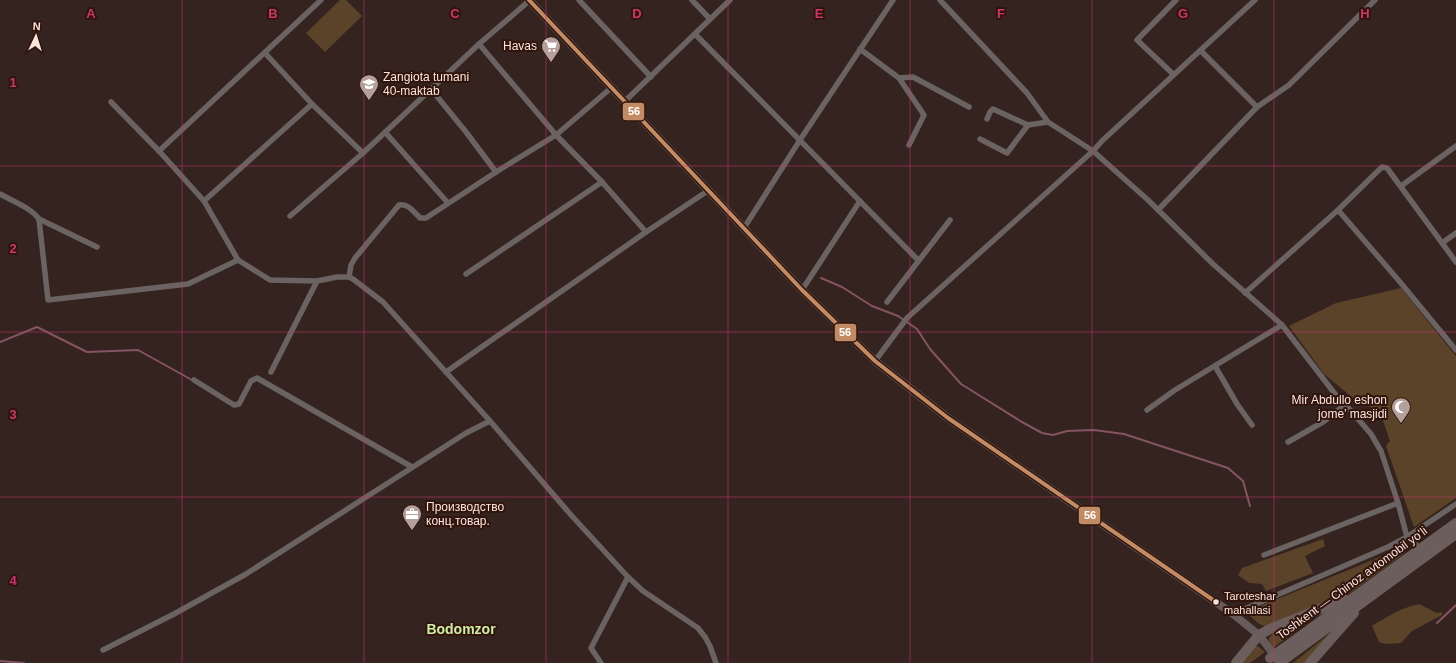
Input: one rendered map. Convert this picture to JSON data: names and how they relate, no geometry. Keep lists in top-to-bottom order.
{
  "streets": {
    "highway": ["Toshkent — Chinoz avtomobil yoʻli"]
  },
  "districts": ["Bodomzor"],
  "places": {
    "supermarket": ["Havas"],
    "school or university": ["Zangiota tumani 40-maktab"],
    "mosque": ["Mir Abdullo eshon jome’ masjidi"],
    "office": ["Производство конц.товар."],
    "other": ["Taroteshar mahallasi"]
  },
  "lines": ["transit line 56"],
  "north": "top",
  "grid": {
    "columns": [
      "A",
      "B",
      "C",
      "D",
      "E",
      "F",
      "G",
      "H"
    ],
    "rows": [
      "1",
      "2",
      "3",
      "4"
    ]
  }
}
